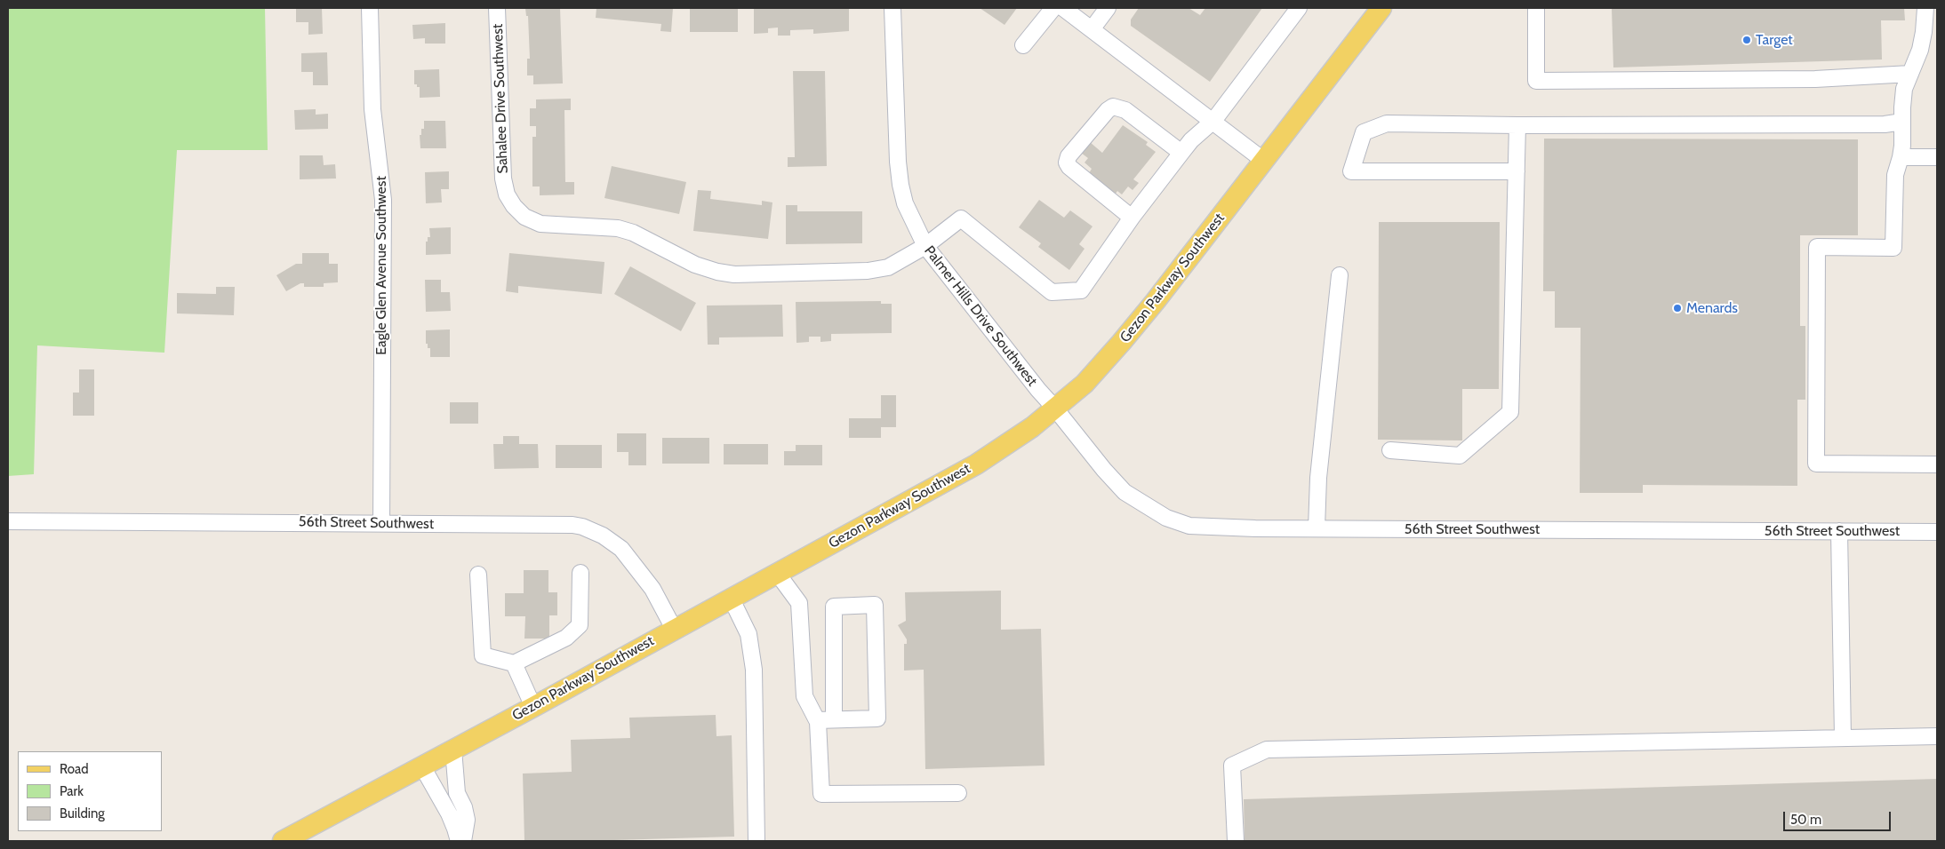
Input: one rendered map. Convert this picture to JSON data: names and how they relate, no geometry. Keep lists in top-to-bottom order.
{
  "streets": {
    "main road": ["Gezon Parkway Southwest"],
    "street": [
      "Sahalee Drive Southwest",
      "Eagle Glen Avenue Southwest",
      "Palmer Hills Drive Southwest",
      "56th Street Southwest"
    ]
  },
  "crossings": [
    ["Sahalee Drive Southwest", "Palmer Hills Drive Southwest"],
    ["Eagle Glen Avenue Southwest", "56th Street Southwest"],
    ["Gezon Parkway Southwest", "Palmer Hills Drive Southwest"],
    ["Gezon Parkway Southwest", "56th Street Southwest"],
    ["Palmer Hills Drive Southwest", "56th Street Southwest"]
  ],
  "places": ["Target", "Menards"],
  "legend": ["Road", "Park", "Building"],
  "scale_bar": "50 m"
}
